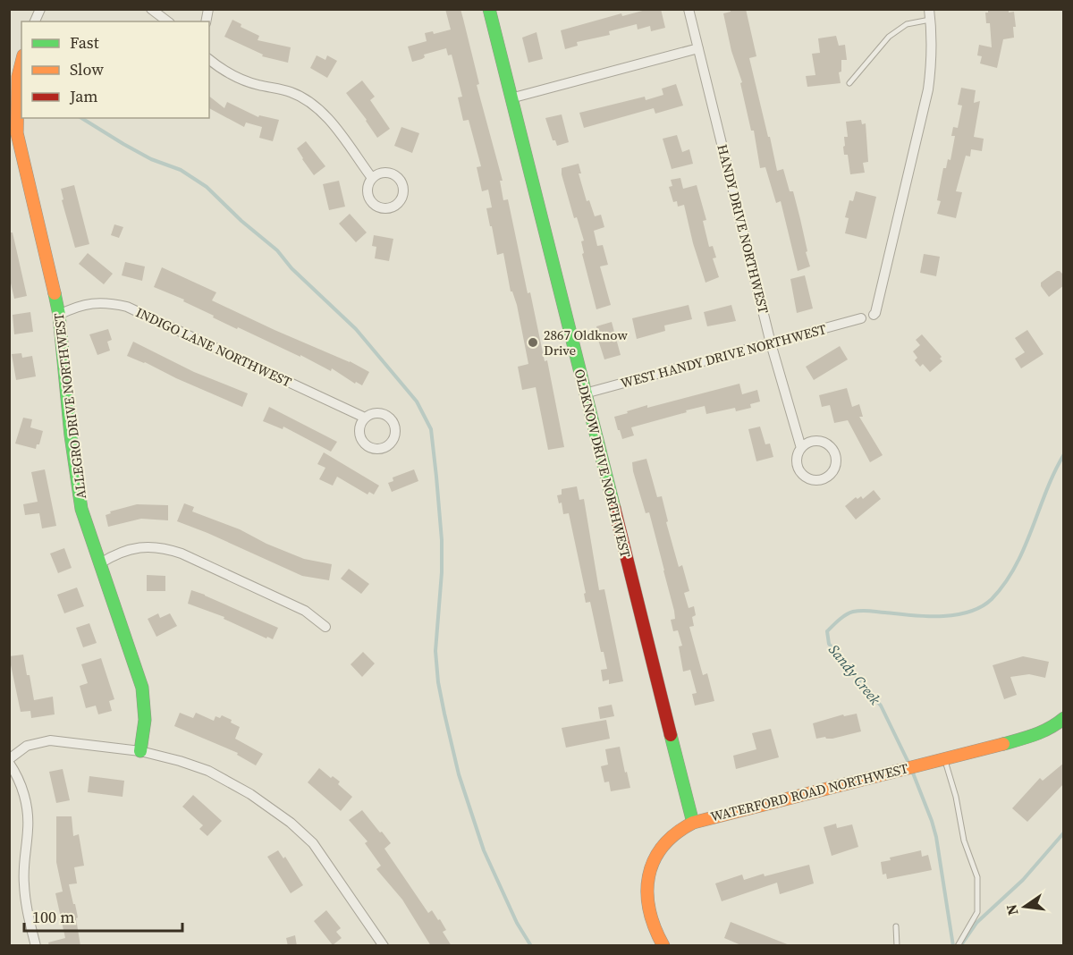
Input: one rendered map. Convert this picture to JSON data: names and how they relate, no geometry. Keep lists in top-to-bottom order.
{
  "streets": {
    "street": [
      "HANDY DRIVE NORTHWEST",
      "INDIGO LANE NORTHWEST",
      "WEST HANDY DRIVE NORTHWEST",
      "ALLEGRO DRIVE NORTHWEST",
      "OLDKNOW DRIVE NORTHWEST",
      "WATERFORD ROAD NORTHWEST"
    ]
  },
  "crossings": [
    ["HANDY DRIVE NORTHWEST", "WEST HANDY DRIVE NORTHWEST"],
    ["INDIGO LANE NORTHWEST", "ALLEGRO DRIVE NORTHWEST"],
    ["WEST HANDY DRIVE NORTHWEST", "OLDKNOW DRIVE NORTHWEST"],
    ["OLDKNOW DRIVE NORTHWEST", "WATERFORD ROAD NORTHWEST"]
  ],
  "water": ["Sandy Creek"],
  "places": ["2867 Oldknow Drive"],
  "legend": ["Fast", "Slow", "Jam"],
  "scale_bar": "100 m",
  "north": "left"
}
